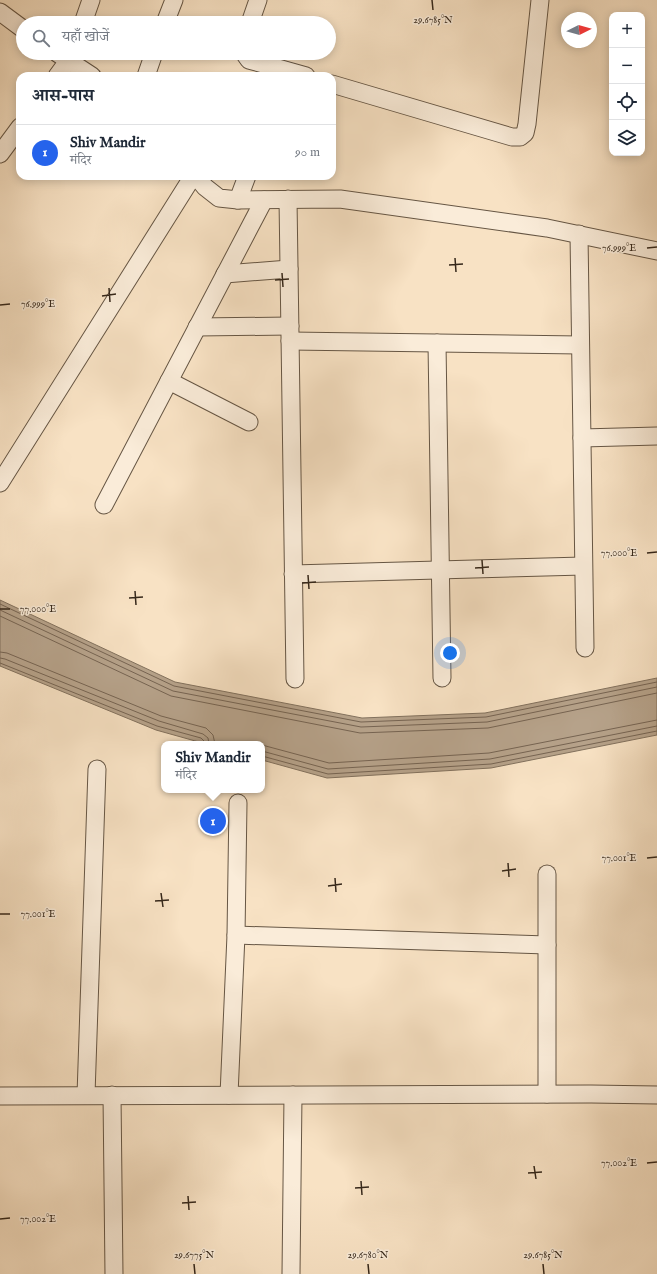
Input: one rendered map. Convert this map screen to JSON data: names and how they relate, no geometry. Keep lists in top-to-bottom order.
{
  "north": "right",
  "page": {
    "map_buttons": ["+", "−"],
    "search": "यहाँ खोजें",
    "heading": "आस-पास",
    "list": [
      {
        "mark": "1",
        "name": "Shiv Mandir",
        "note": "मंदिर",
        "value": "90 m"
      }
    ],
    "popup": ["Shiv Mandir", "मंदिर"],
    "pins": "1"
  },
  "coordinates": [
    "29.6785°N",
    "76.999°E",
    "77.000°E",
    "77.001°E",
    "77.002°E",
    "29.6775°N",
    "29.6780°N"
  ]
}
